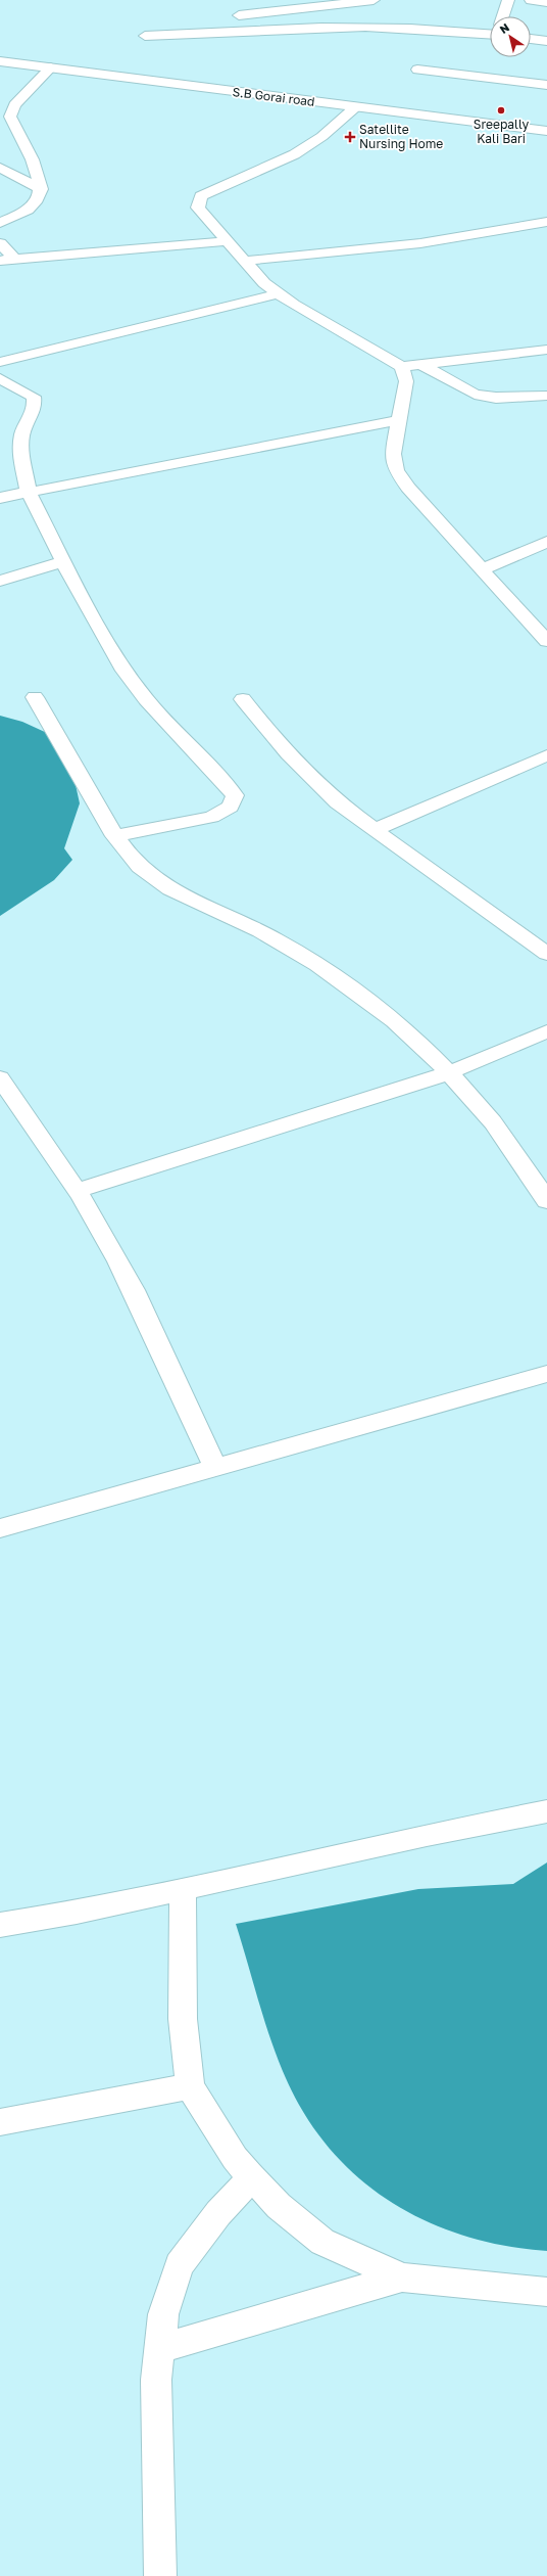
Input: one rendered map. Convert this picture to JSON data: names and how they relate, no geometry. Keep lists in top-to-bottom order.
{
  "streets": {
    "street": ["S.B Gorai road"]
  },
  "places": {
    "other": ["Sreepally Kali Bari"],
    "health": ["Satellite Nursing Home"]
  },
  "north": "top left"
}
